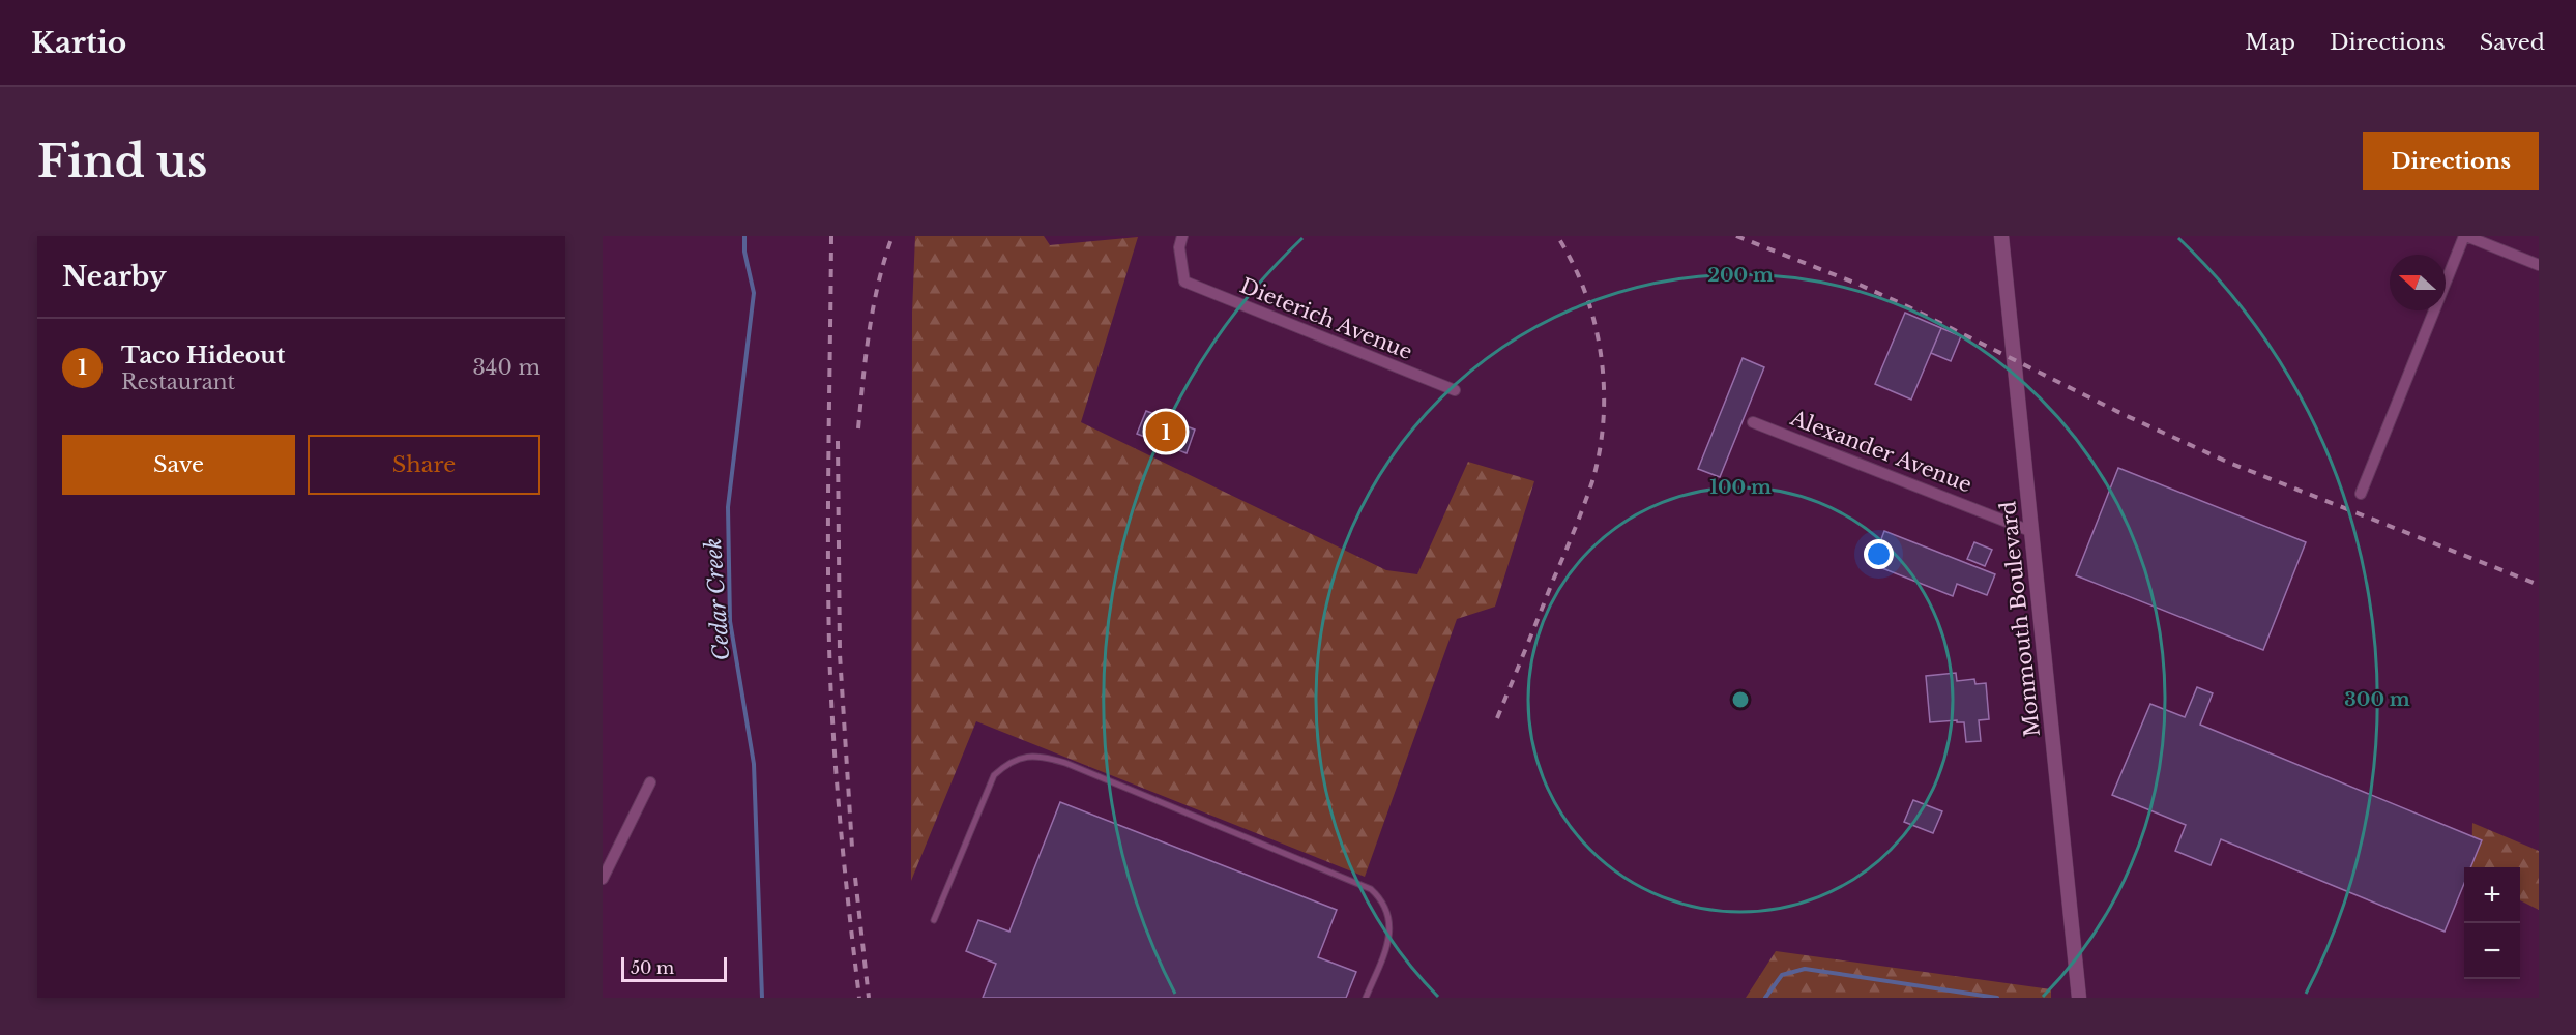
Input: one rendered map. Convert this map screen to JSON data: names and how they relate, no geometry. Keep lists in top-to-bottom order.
{
  "streets": {
    "street": ["Dieterich Avenue", "Alexander Avenue", "Monmouth Boulevard"]
  },
  "crossings": [
    ["Alexander Avenue", "Monmouth Boulevard"]
  ],
  "water": ["Cedar Creek"],
  "scale_bar": "50 m",
  "north": "left",
  "page": {
    "header": "Kartio",
    "nav": ["Map", "Directions", "Saved"],
    "buttons": [
      "Directions",
      ["Save", "Share"]
    ],
    "title": "Find us",
    "heading": "Nearby",
    "list": [
      {
        "mark": "1",
        "name": "Taco Hideout",
        "note": "Restaurant",
        "value": "340 m"
      }
    ],
    "pins": "1",
    "map_buttons": ["+", "−"],
    "scale": "50 m"
  },
  "rings": ["200 m", "100 m", "300 m"]
}
